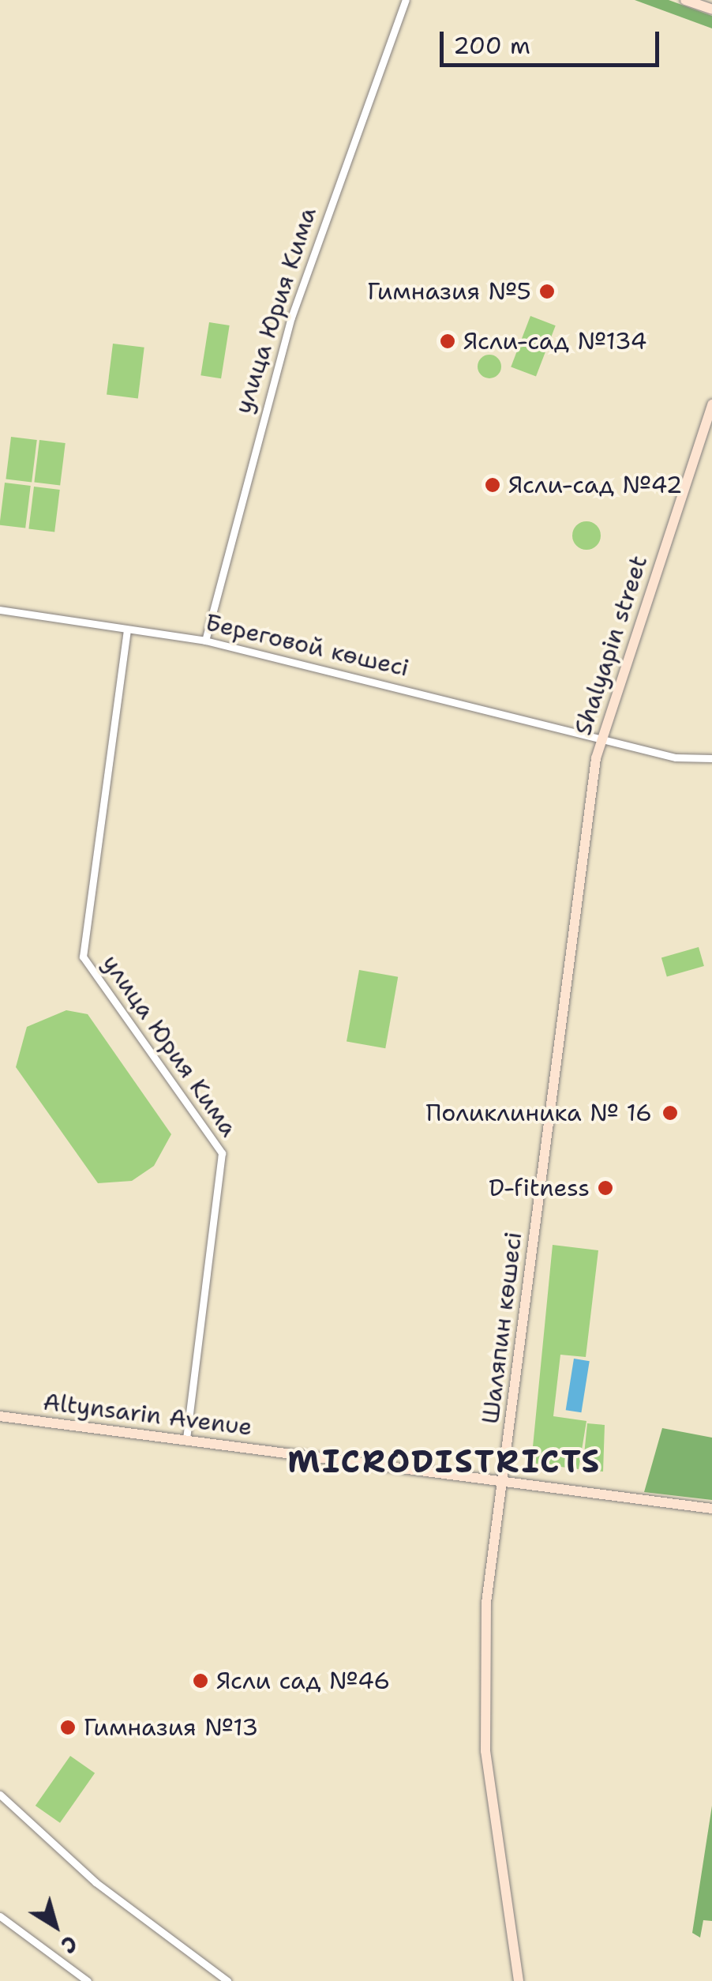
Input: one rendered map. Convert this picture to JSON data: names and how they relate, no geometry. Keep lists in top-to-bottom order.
{
  "streets": {
    "main road": ["Shalyapin street", "Altynsarin Avenue"],
    "street": ["улица Юрия Кима", "Береговой көшесі"]
  },
  "crossings": [
    ["улица Юрия Кима", "Береговой көшесі"],
    ["улица Юрия Кима", "Altynsarin Avenue"],
    ["Береговой көшесі", "Shalyapin street"],
    ["Shalyapin street", "Altynsarin Avenue"]
  ],
  "districts": ["MICRODISTRICTS"],
  "places": [
    "Гимназия №5",
    "Ясли-сад №134",
    "Ясли-сад №42",
    "Поликлиника № 16",
    "D-fitness",
    "Ясли сад №46",
    "Гимназия №13"
  ],
  "scale_bar": "200 m",
  "north": "bottom right"
}
